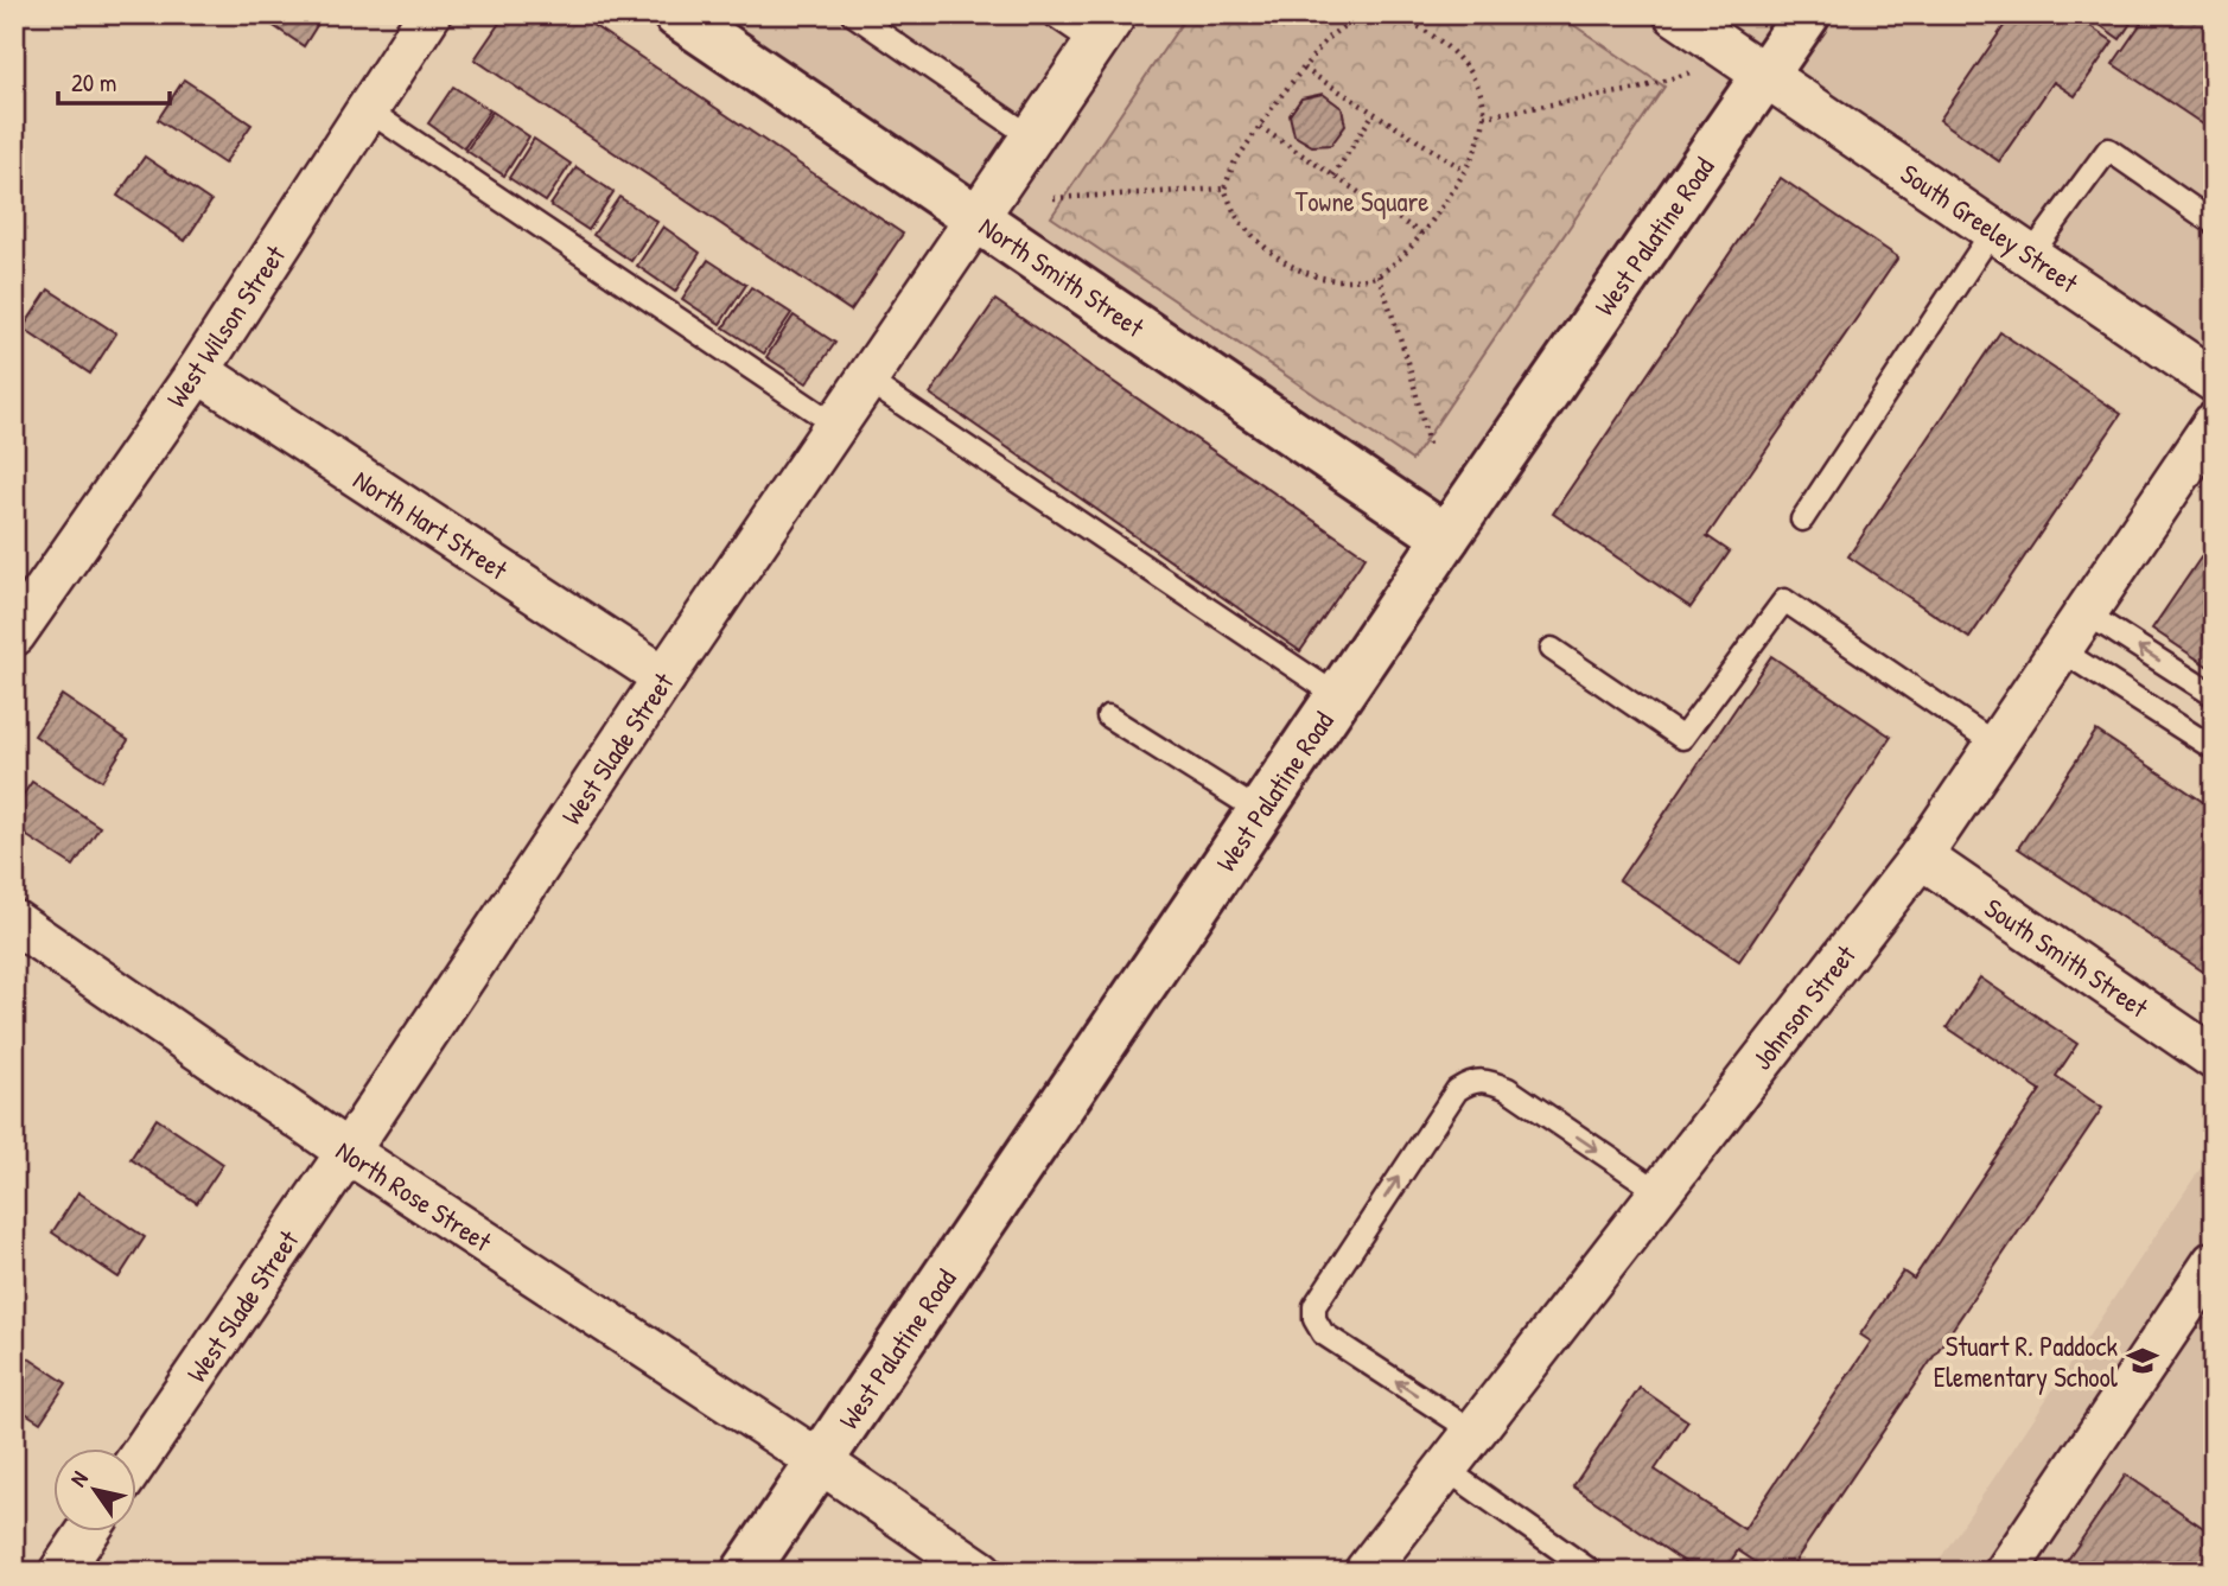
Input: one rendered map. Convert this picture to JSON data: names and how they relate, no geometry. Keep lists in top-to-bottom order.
{
  "streets": {
    "main road": ["West Palatine Road", "North Smith Street"],
    "street": [
      "South Greeley Street",
      "West Wilson Street",
      "North Hart Street",
      "West Slade Street",
      "South Smith Street",
      "Johnson Street",
      "North Rose Street"
    ]
  },
  "crossings": [
    ["South Greeley Street", "West Palatine Road"],
    ["West Palatine Road", "North Smith Street"],
    ["West Palatine Road", "North Rose Street"],
    ["North Smith Street", "West Slade Street"],
    ["West Wilson Street", "North Hart Street"],
    ["North Hart Street", "West Slade Street"],
    ["West Slade Street", "North Rose Street"],
    ["South Smith Street", "Johnson Street"]
  ],
  "parks": ["Towne Square"],
  "places": {
    "school or university": ["Stuart R. Paddock Elementary School"]
  },
  "scale_bar": "20 m",
  "north": "top left"
}
